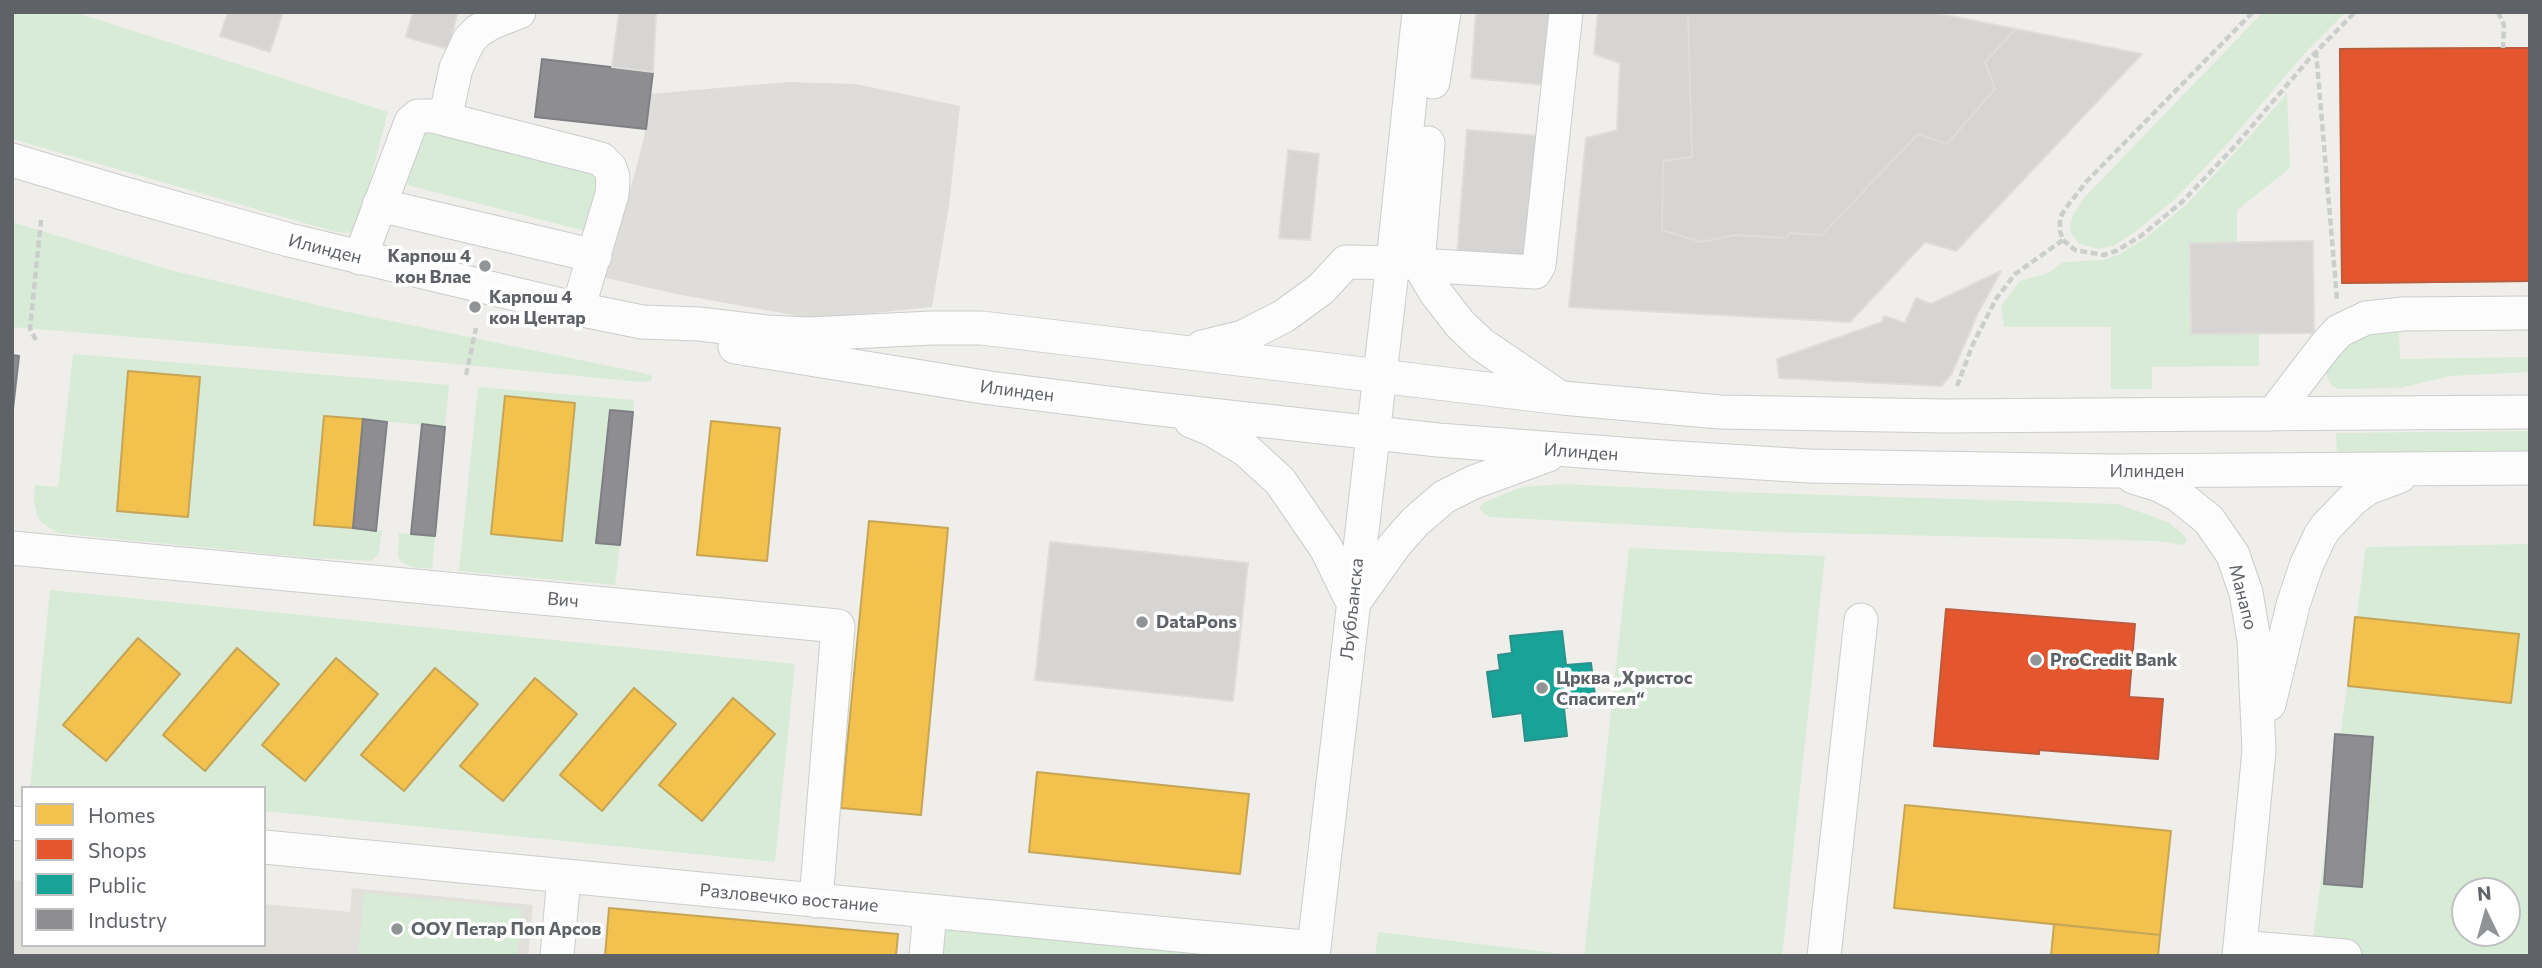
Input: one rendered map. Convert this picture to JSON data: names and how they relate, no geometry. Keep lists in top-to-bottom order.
{
  "streets": {
    "street": [
      "Илинден",
      "Манапо",
      "Вич",
      "Љубљанска",
      "Разловечко востание"
    ]
  },
  "crossings": [
    ["Илинден", "Манапо"],
    ["Илинден", "Љубљанска"],
    ["Вич", "Разловечко востание"],
    ["Љубљанска", "Разловечко востание"]
  ],
  "places": [
    "Карпош 4 кон Влае",
    "Карпош 4 кон Центар",
    "DataPons",
    "ProCredit Bank",
    "Црква „Христос Спасител“",
    "ООУ Петар Поп Арсов"
  ],
  "legend": [
    "Homes",
    "Shops",
    "Public",
    "Industry"
  ],
  "north": "top"
}
